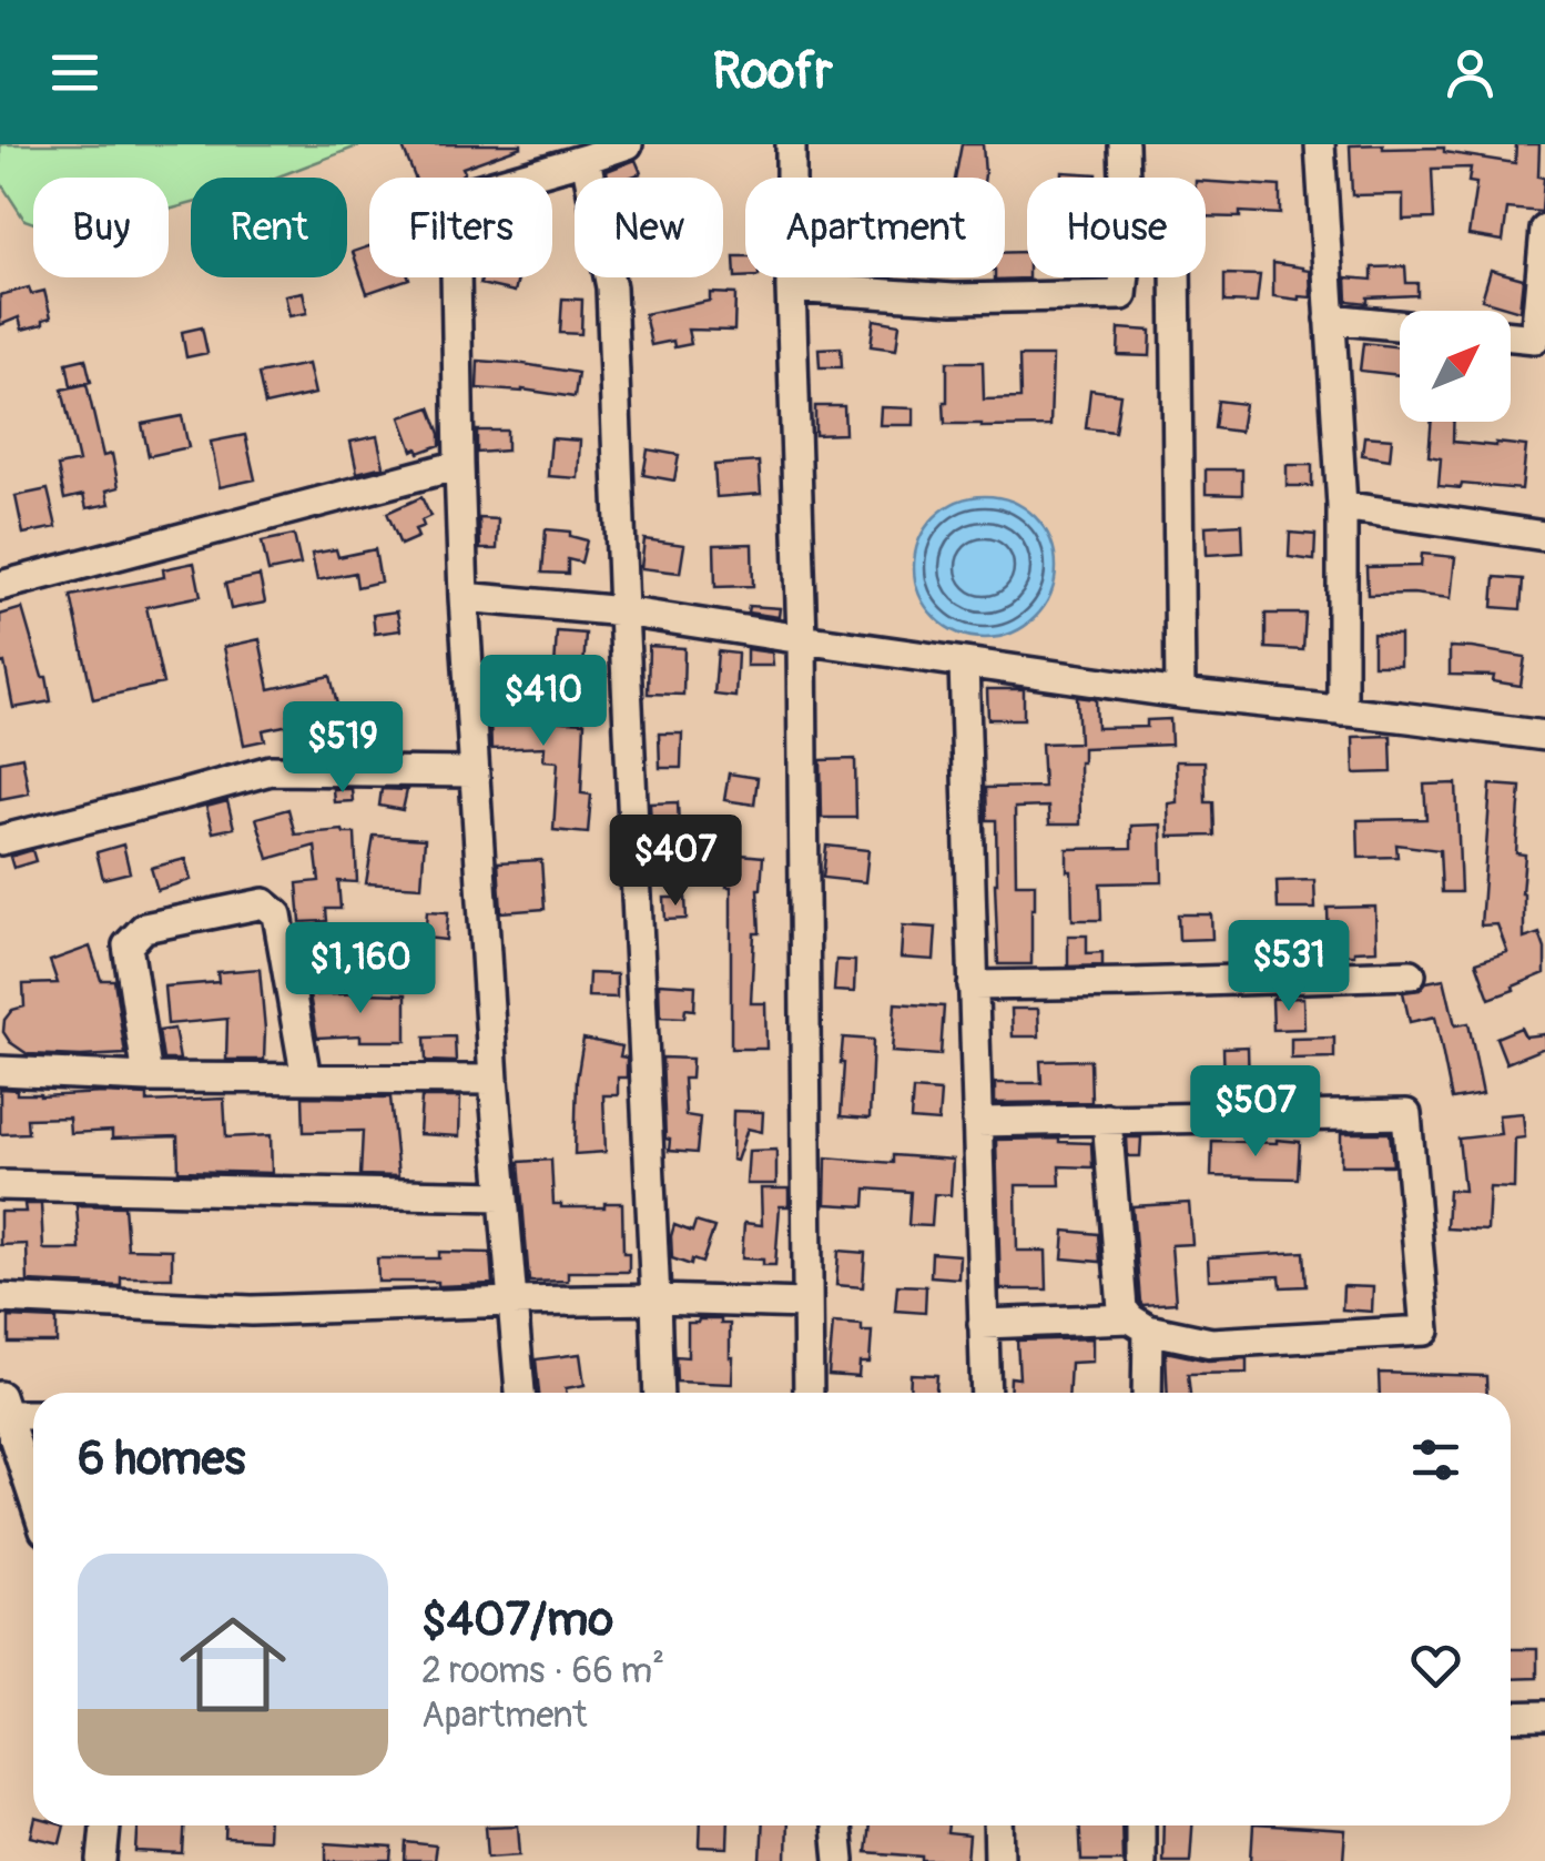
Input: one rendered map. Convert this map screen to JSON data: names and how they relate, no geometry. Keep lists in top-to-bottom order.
{
  "north": "top right",
  "page": {
    "header": "Roofr",
    "chip": [
      "Buy",
      "Rent",
      "Filters",
      "New",
      "Apartment",
      "House"
    ],
    "price": [
      "$410",
      "$519",
      "$407",
      "$531",
      "$1,160",
      "$507"
    ],
    "heading": "6 homes",
    "list": [
      {
        "name": "$407/mo",
        "note": "2 rooms · 66 m² · Apartment"
      }
    ]
  }
}
